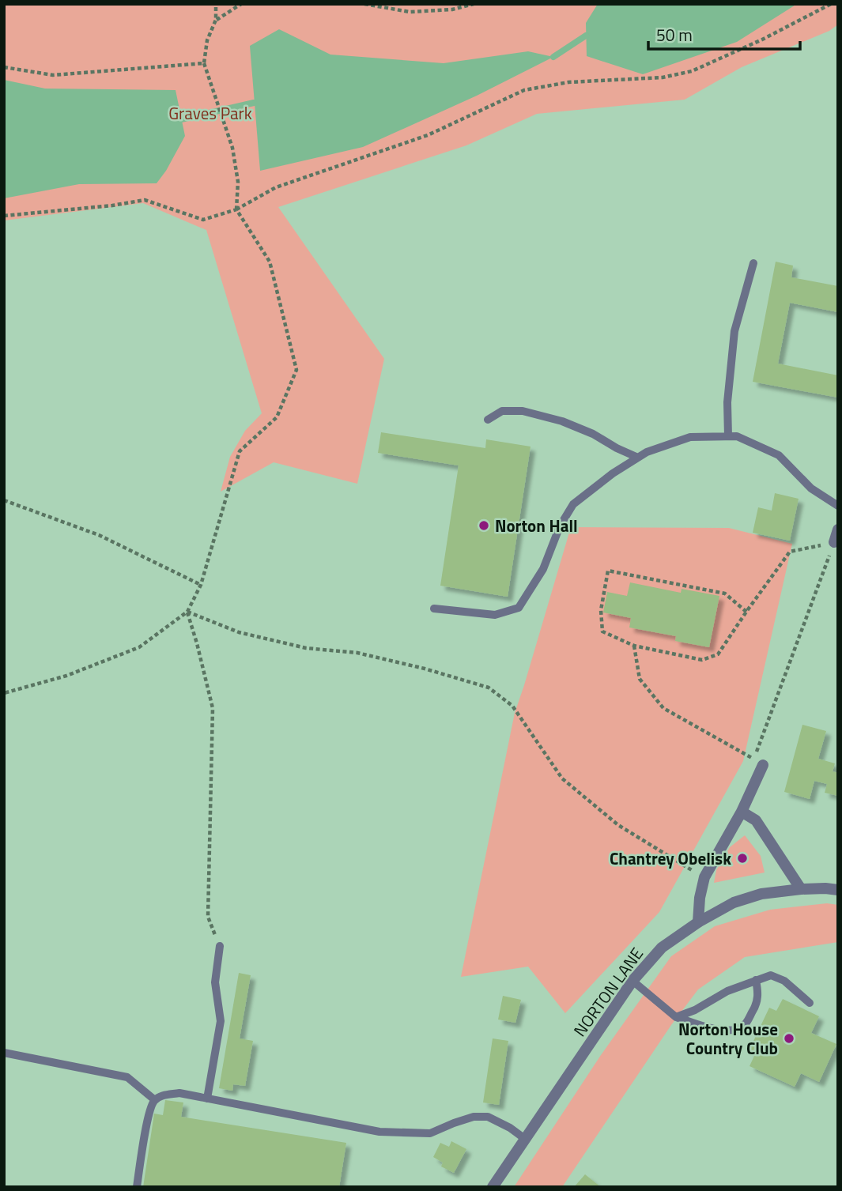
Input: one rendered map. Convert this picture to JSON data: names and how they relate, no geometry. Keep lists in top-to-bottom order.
{
  "streets": {
    "street": ["NORTON LANE"]
  },
  "parks": ["Graves Park"],
  "places": ["Norton Hall", "Chantrey Obelisk", "Norton House Country Club"],
  "scale_bar": "50 m"
}
